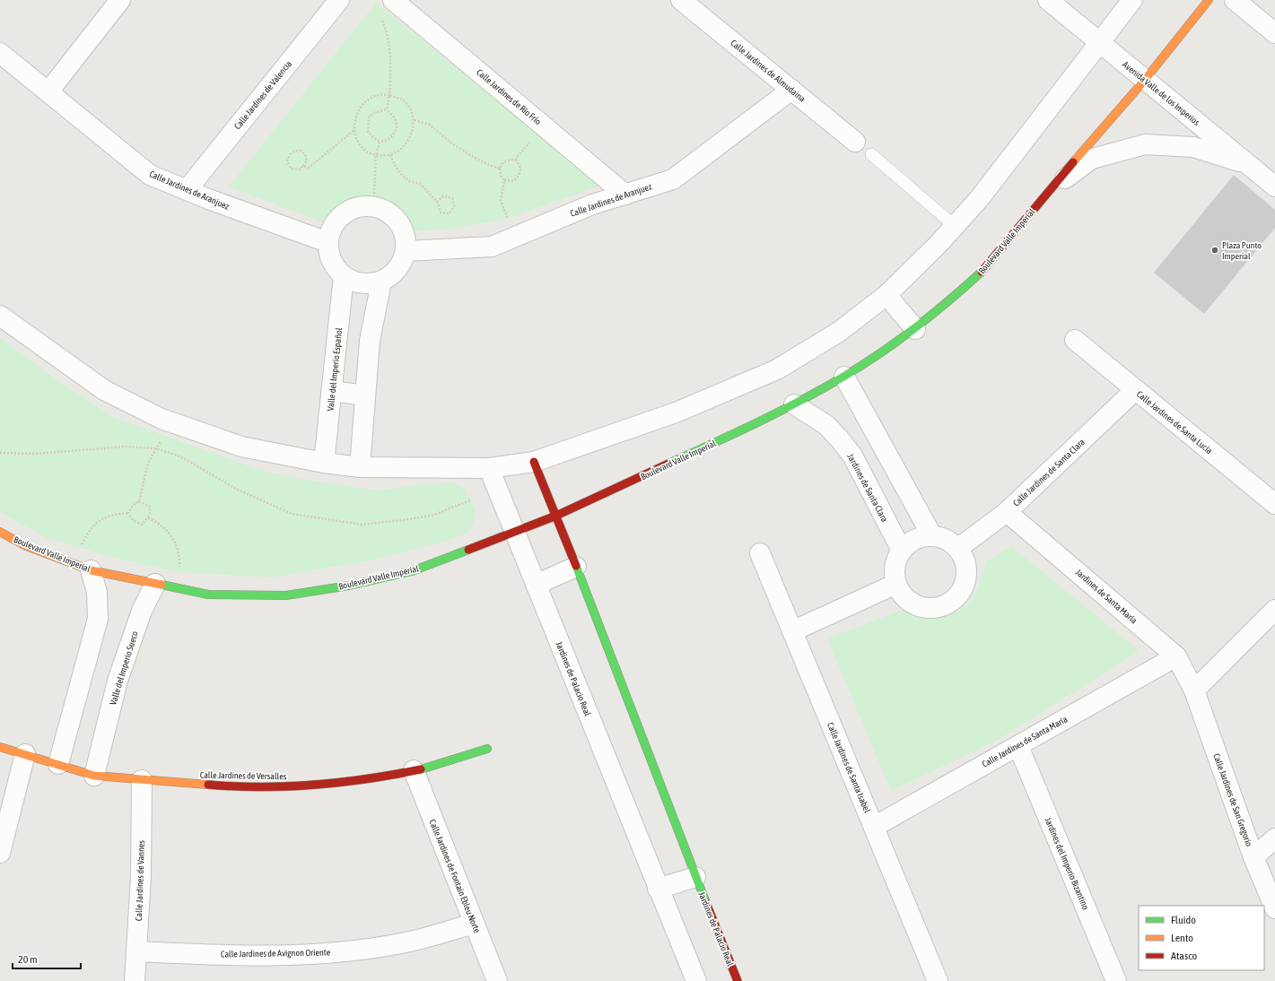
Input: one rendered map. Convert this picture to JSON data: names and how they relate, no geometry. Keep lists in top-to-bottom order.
{
  "streets": {
    "street": [
      "Calle Jardines de Almudaina",
      "Avenida Valle de los Imperios",
      "Calle Jardines de Valencia",
      "Calle Jardines de Río Frío",
      "Calle Jardines de Aranjuez",
      "Boulevard Valle Imperial",
      "Valle del Imperio Español",
      "Calle Jardines de Santa Lucía",
      "Calle Jardines de Santa Clara",
      "Jardines de Santa Clara",
      "Jardines de Santa María",
      "Valle del Imperio Sueco",
      "Jardines de Palacio Real",
      "Calle Jardines de Santa María",
      "Calle Jardines de Santa Isabel",
      "Calle Jardines de Versalles",
      "Calle Jardines de San Gregorio",
      "Jardines del Imperio Bizantino",
      "Calle Jardines de Fontain Ebleu Norte",
      "Calle Jardines de Vannes",
      "Calle Jardines de Avignon Oriente"
    ]
  },
  "crossings": [
    ["Calle Jardines de Almudaina", "Calle Jardines de Aranjuez"],
    ["Avenida Valle de los Imperios", "Boulevard Valle Imperial"],
    ["Calle Jardines de Valencia", "Calle Jardines de Aranjuez"],
    ["Calle Jardines de Río Frío", "Calle Jardines de Aranjuez"],
    ["Calle Jardines de Aranjuez", "Valle del Imperio Español"],
    ["Boulevard Valle Imperial", "Jardines de Santa Clara"],
    ["Boulevard Valle Imperial", "Valle del Imperio Sueco"],
    ["Boulevard Valle Imperial", "Jardines de Palacio Real"],
    ["Calle Jardines de Santa Lucía", "Calle Jardines de Santa Clara"],
    ["Calle Jardines de Santa Clara", "Jardines de Santa Clara"],
    ["Calle Jardines de Santa Clara", "Jardines de Santa María"],
    ["Jardines de Santa María", "Calle Jardines de Santa María"],
    ["Jardines de Santa María", "Calle Jardines de San Gregorio"],
    ["Valle del Imperio Sueco", "Calle Jardines de Versalles"],
    ["Calle Jardines de Santa María", "Calle Jardines de Santa Isabel"],
    ["Calle Jardines de Santa María", "Jardines del Imperio Bizantino"],
    ["Calle Jardines de Versalles", "Calle Jardines de Fontain Ebleu Norte"],
    ["Calle Jardines de Versalles", "Calle Jardines de Vannes"],
    ["Calle Jardines de Fontain Ebleu Norte", "Calle Jardines de Avignon Oriente"],
    ["Calle Jardines de Vannes", "Calle Jardines de Avignon Oriente"]
  ],
  "places": ["Plaza Punto Imperial"],
  "legend": ["Fluido", "Lento", "Atasco"],
  "scale_bar": "20 m"
}
